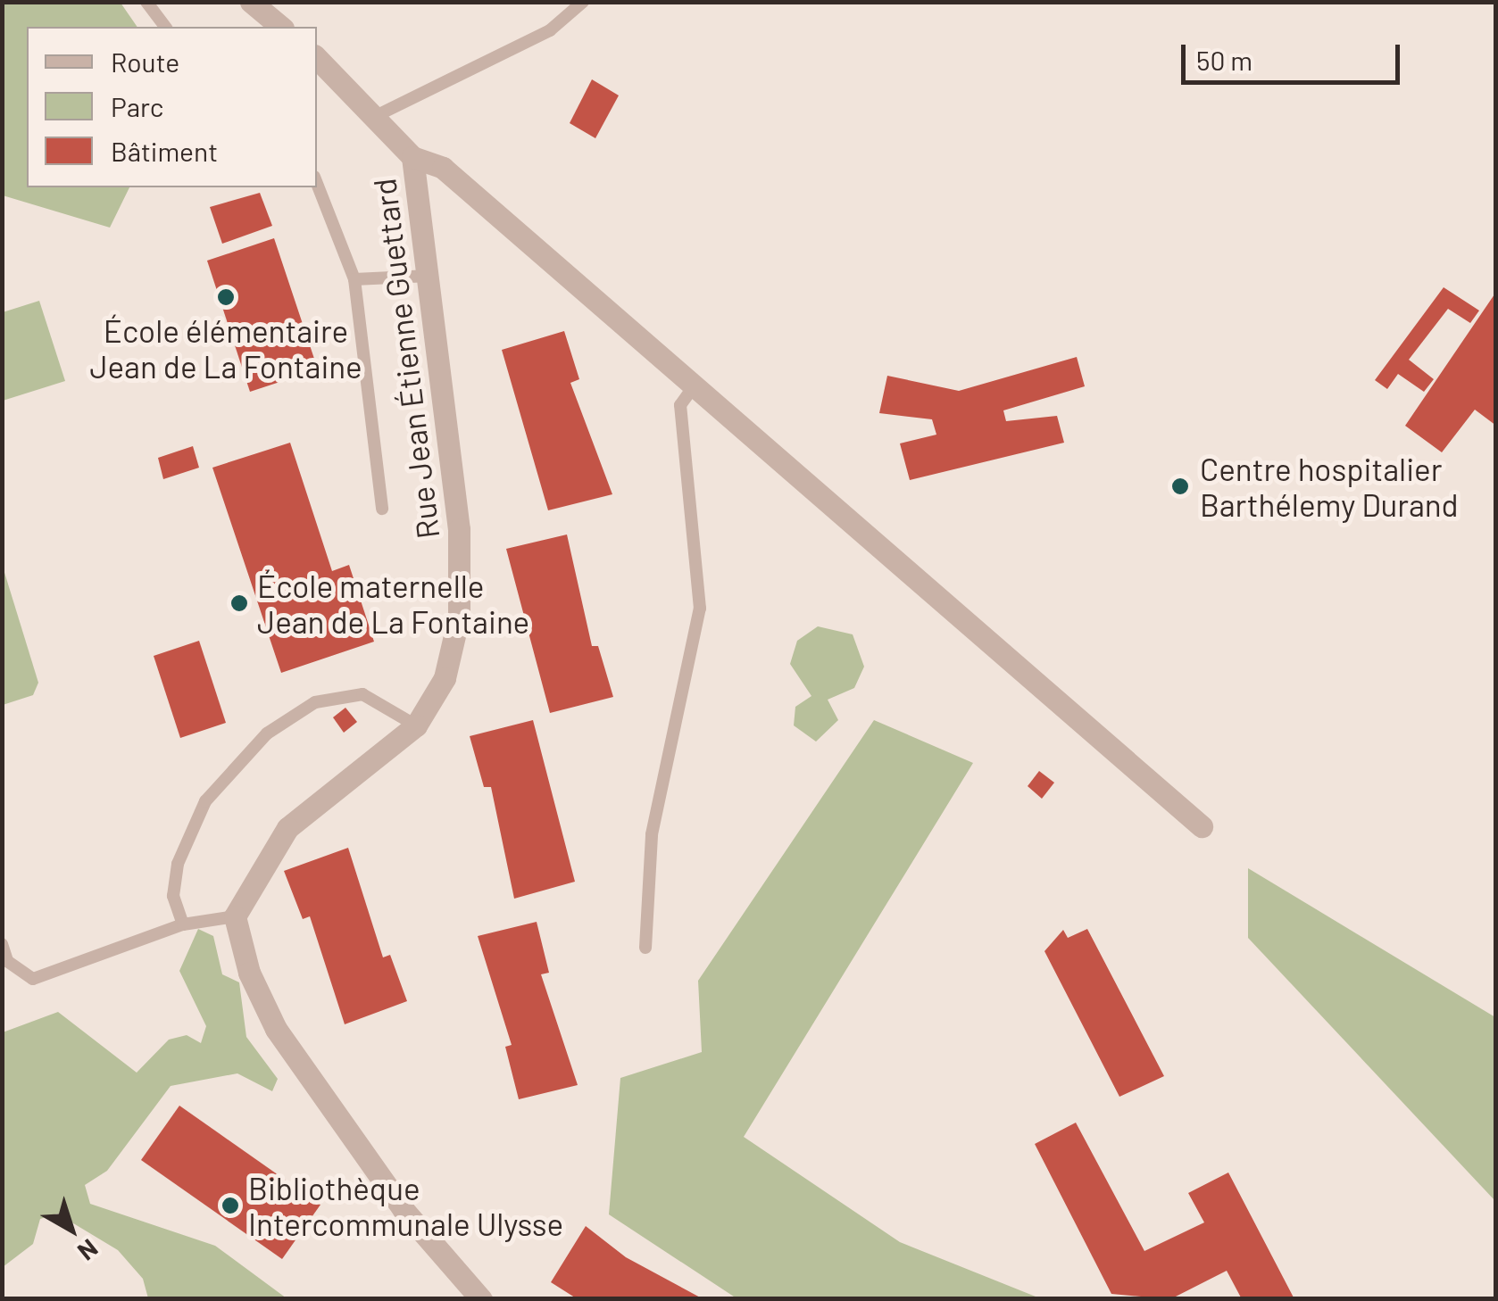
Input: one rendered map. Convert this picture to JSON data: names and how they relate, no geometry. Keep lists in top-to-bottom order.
{
  "streets": {
    "street": ["Rue Jean Étienne Guettard"]
  },
  "places": [
    "École élémentaire Jean de La Fontaine",
    "Centre hospitalier Barthélemy Durand",
    "École maternelle Jean de La Fontaine",
    "Bibliothèque Intercommunale Ulysse"
  ],
  "legend": ["Route", "Parc", "Bâtiment"],
  "scale_bar": "50 m",
  "north": "bottom right"
}
